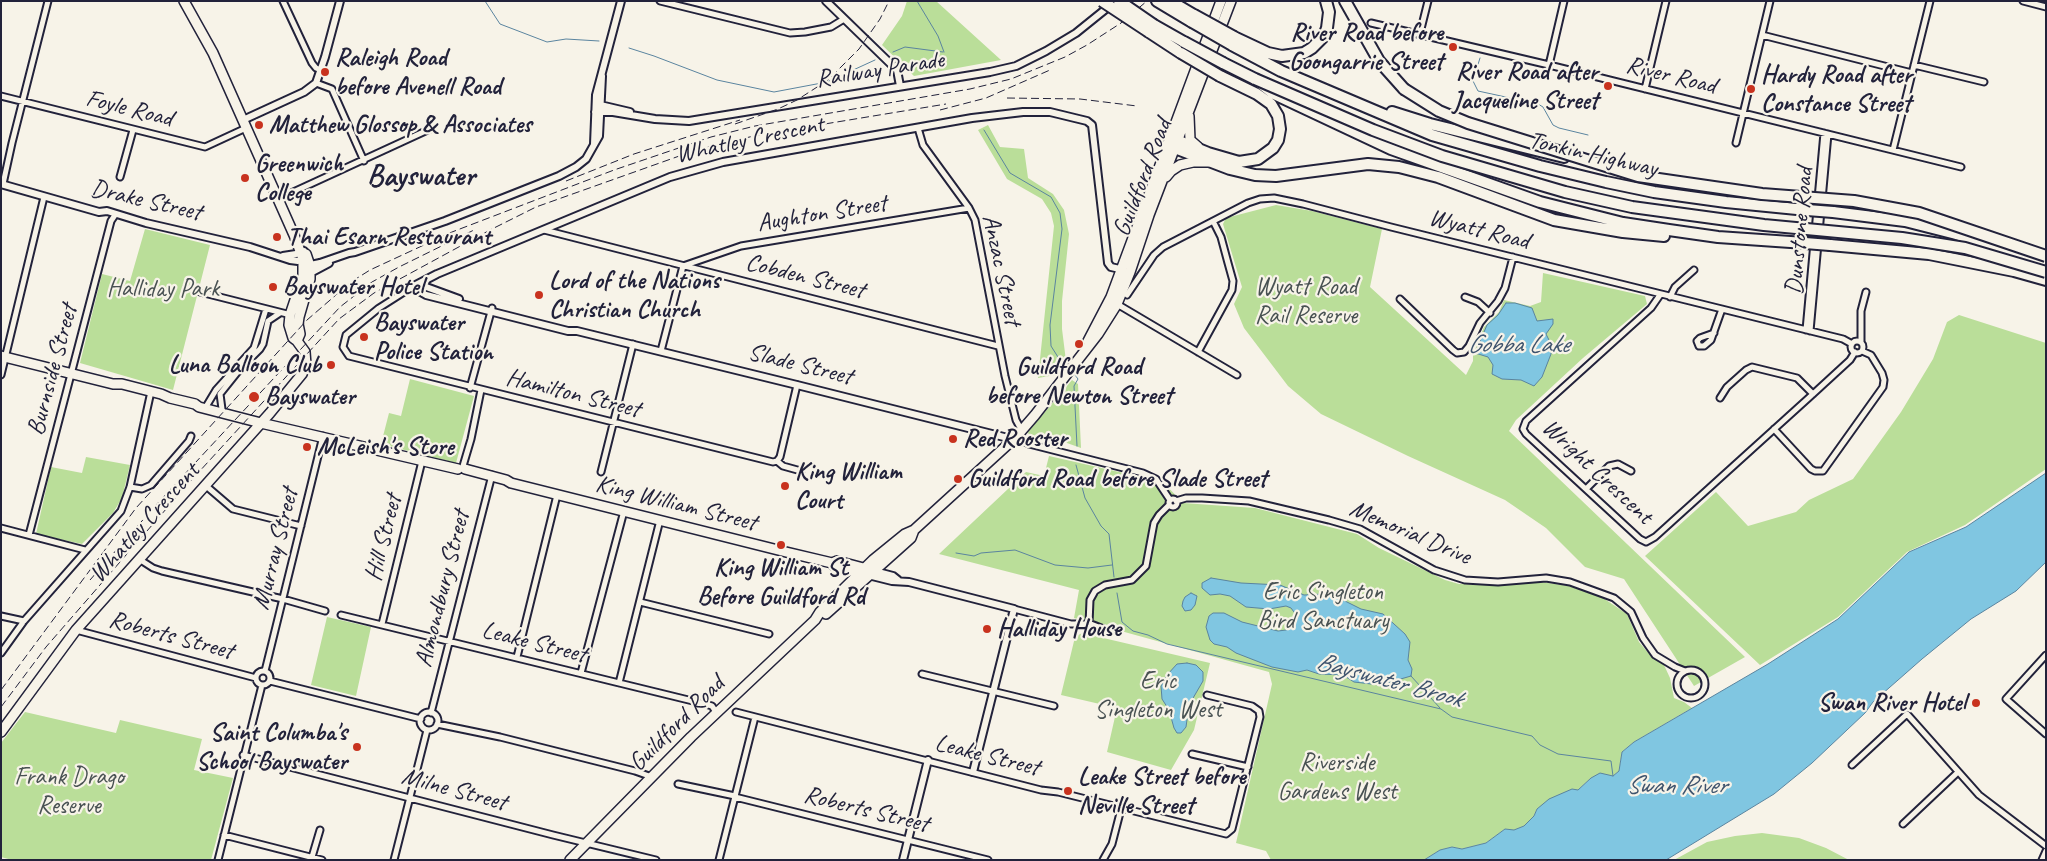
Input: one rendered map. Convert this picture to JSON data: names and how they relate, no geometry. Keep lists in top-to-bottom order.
{
  "streets": {
    "highway": ["Tonkin Highway"],
    "main road": ["Whatley Crescent", "Guildford Road", "King William Street"],
    "street": [
      "Railway Parade",
      "River Road",
      "Foyle Road",
      "Drake Street",
      "Aughton Street",
      "Wyatt Road",
      "Dunstone Road",
      "Anzac Street",
      "Cobden Street",
      "Slade Street",
      "Burnside Street",
      "Hamilton Street",
      "Wright Crescent",
      "Memorial Drive",
      "Hill Street",
      "Murray Street",
      "Almondbury Street",
      "Roberts Street",
      "Leake Street",
      "Milne Street"
    ]
  },
  "crossings": [
    ["River Road", "Dunstone Road"],
    ["Whatley Crescent", "Guildford Road"],
    ["Whatley Crescent", "Anzac Street"],
    ["Whatley Crescent", "Cobden Street"],
    ["Whatley Crescent", "Slade Street"],
    ["Whatley Crescent", "Hamilton Street"],
    ["Whatley Crescent", "King William Street"],
    ["Whatley Crescent", "Roberts Street"],
    ["Guildford Road", "Anzac Street"],
    ["Guildford Road", "Slade Street"],
    ["Guildford Road", "King William Street"],
    ["Guildford Road", "Leake Street"],
    ["Guildford Road", "Milne Street"],
    ["Drake Street", "Burnside Street"],
    ["Aughton Street", "Anzac Street"],
    ["Aughton Street", "Cobden Street"],
    ["Wyatt Road", "Dunstone Road"],
    ["Wyatt Road", "Wright Crescent"],
    ["Anzac Street", "Cobden Street"],
    ["Anzac Street", "Slade Street"],
    ["Slade Street", "Memorial Drive"],
    ["King William Street", "Hill Street"],
    ["King William Street", "Murray Street"],
    ["King William Street", "Almondbury Street"],
    ["Hill Street", "Leake Street"],
    ["Murray Street", "Roberts Street"],
    ["Almondbury Street", "Leake Street"]
  ],
  "districts": ["Bayswater"],
  "water": ["Gobba Lake", "Bayswater Brook", "Swan River"],
  "parks": [
    "Wyatt Road Rail Reserve",
    "Halliday Park",
    "Eric Singleton Bird Sanctuary",
    "Eric Singleton West",
    "Riverside Gardens West",
    "Frank Drago Reserve"
  ],
  "places": [
    "River Road before Goongarrie Street",
    "Raleigh Road before Avenell Road",
    "River Road after Jacqueline Street",
    "Hardy Road after Constance Street",
    "Matthew Glossop & Associates",
    "Greenwich College",
    "Thai Esarn Restaurant",
    "Bayswater Hotel",
    "Lord of the Nations Christian Church",
    "Bayswater Police Station",
    "Guildford Road before Newton Street",
    "Luna Balloon Club",
    "Bayswater",
    "Red Rooster",
    "McLeish's Store",
    "Guildford Road before Slade Street",
    "King William Court",
    "King William St Before Guildford Rd",
    "Halliday House",
    "Swan River Hotel",
    "Saint Columba's School Bayswater",
    "Leake Street before Neville Street"
  ]
}
